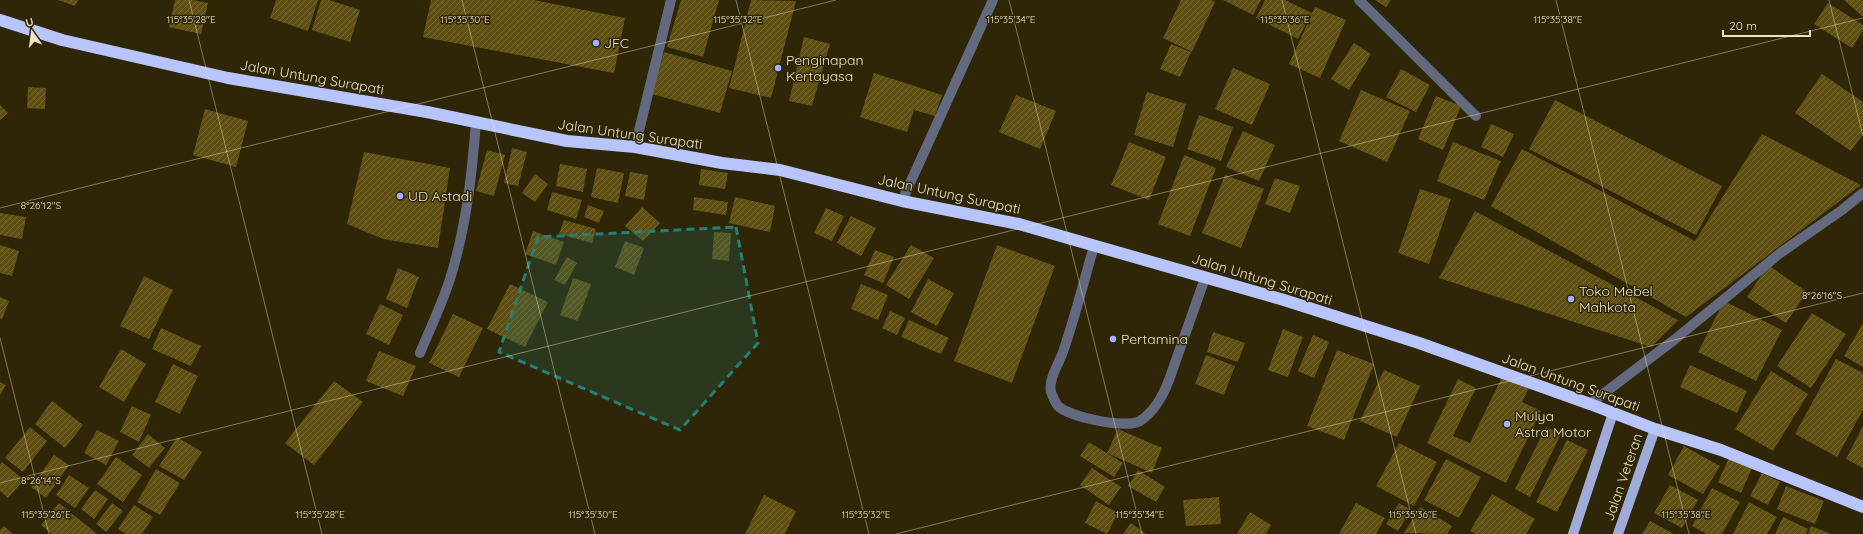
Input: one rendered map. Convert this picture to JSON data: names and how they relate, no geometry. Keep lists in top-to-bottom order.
{
  "streets": {
    "highway": ["Jalan Untung Surapati"],
    "main road": ["Jalan Veteran"]
  },
  "crossings": [
    ["Jalan Untung Surapati", "Jalan Veteran"]
  ],
  "places": [
    "JFC",
    "Penginapan Kertayasa",
    "UD Astadi",
    "Toko Mebel Mahkota",
    "Pertamina",
    "Mulya Astra Motor"
  ],
  "scale_bar": "20 m",
  "north": "top",
  "coordinates": [
    "115°35'28\"E",
    "115°35'30\"E",
    "115°35'32\"E",
    "115°35'34\"E",
    "115°35'36\"E",
    "115°35'38\"E",
    "8°26'12\"S",
    "8°26'16\"S",
    "8°26'14\"S",
    "115°35'26\"E"
  ]
}
